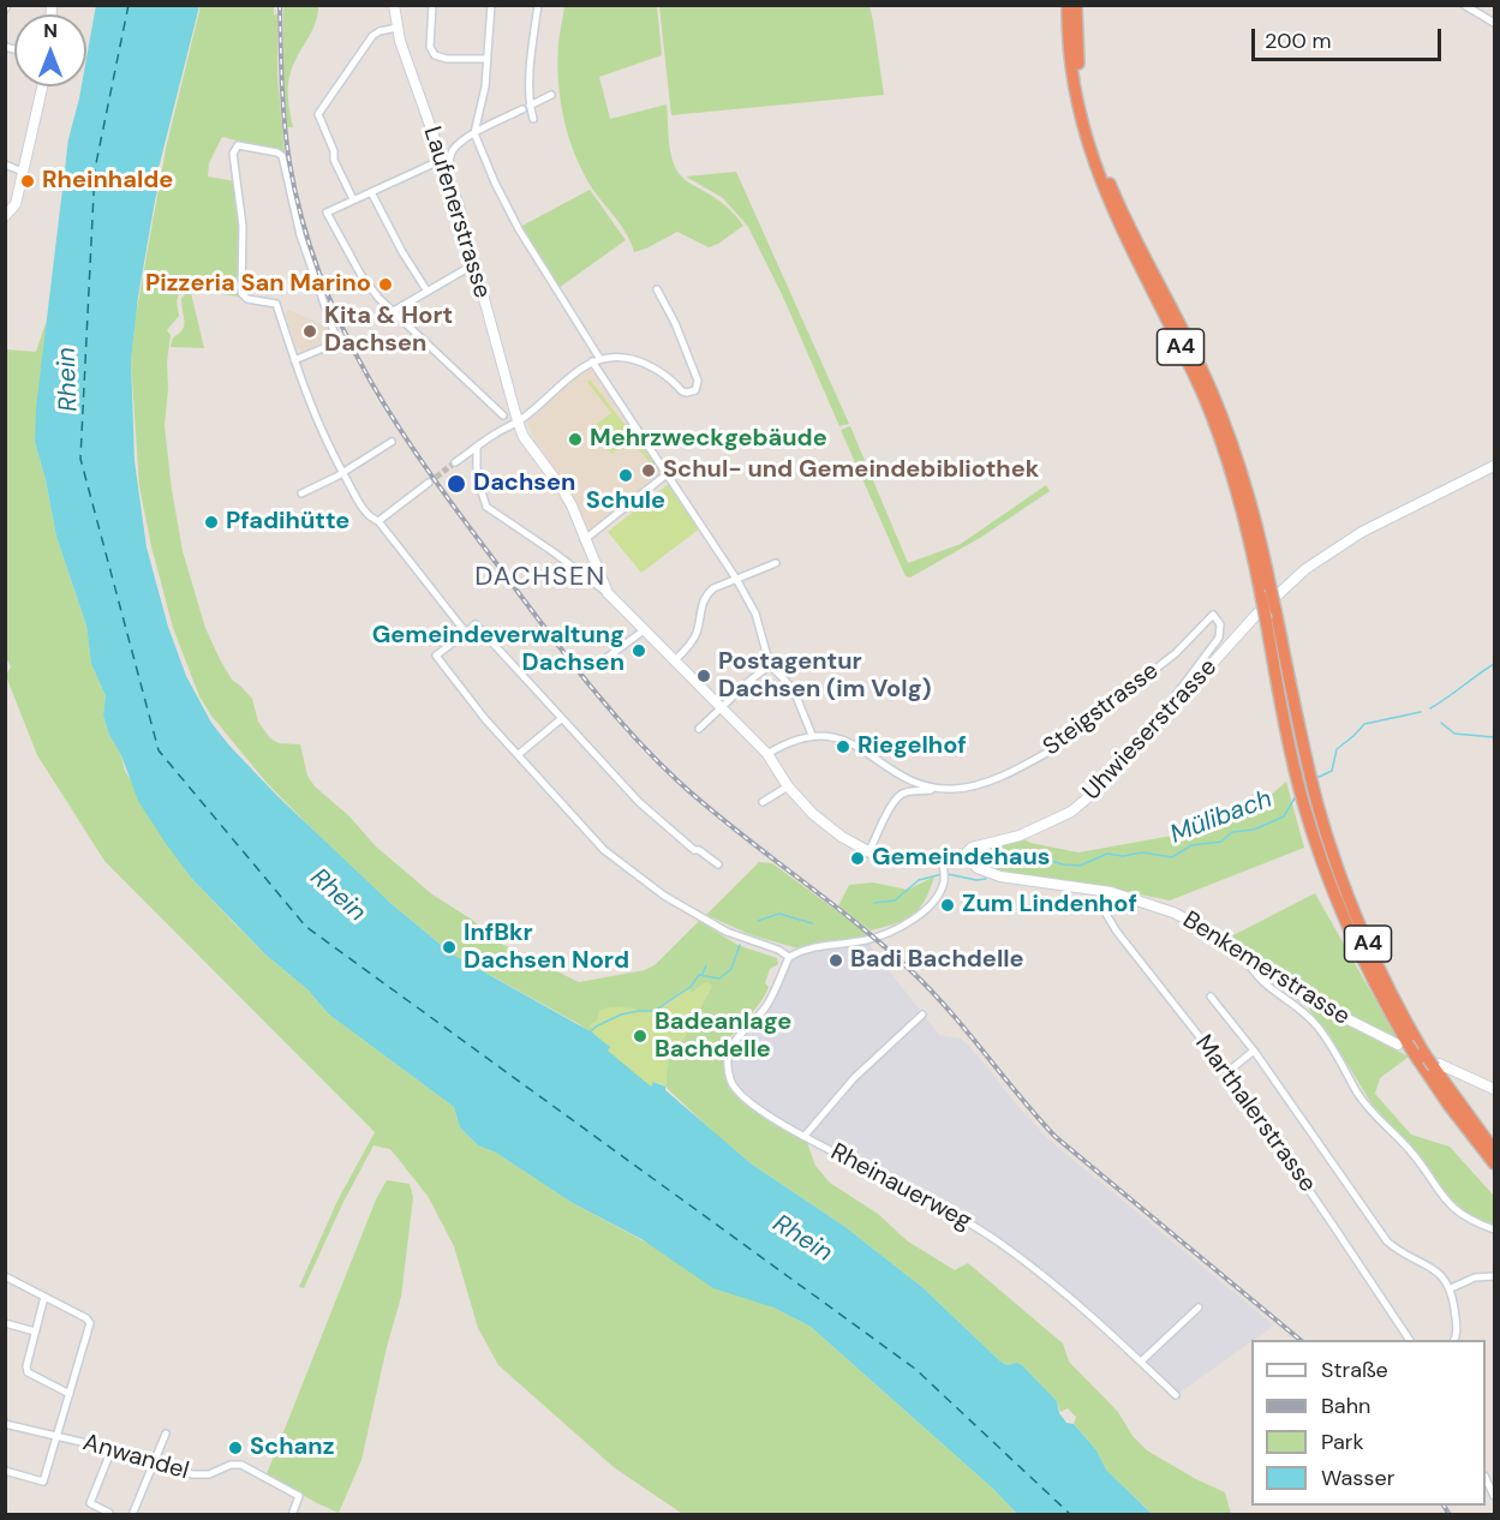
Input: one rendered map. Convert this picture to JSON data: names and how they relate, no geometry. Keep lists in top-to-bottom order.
{
  "streets": {
    "highway": ["A4"],
    "street": [
      "Laufenerstrasse",
      "Steigstrasse",
      "Uhwieserstrasse",
      "Benkemerstrasse",
      "Marthalerstrasse",
      "Rheinauerweg",
      "Anwandel"
    ]
  },
  "crossings": [
    ["Laufenerstrasse", "Steigstrasse"],
    ["A4", "Uhwieserstrasse"],
    ["A4", "Benkemerstrasse"],
    ["Steigstrasse", "Uhwieserstrasse"],
    ["Uhwieserstrasse", "Benkemerstrasse"],
    ["Benkemerstrasse", "Marthalerstrasse"]
  ],
  "districts": ["DACHSEN"],
  "water": ["Rhein", "Mülibach"],
  "places": [
    "Rheinhalde",
    "Pizzeria San Marino",
    "Kita & Hort Dachsen",
    "Mehrzweckgebäude",
    "Schul- und Gemeindebibliothek",
    "Schule",
    "Dachsen",
    "Pfadihütte",
    "Gemeindeverwaltung Dachsen",
    "Postagentur Dachsen (im Volg)",
    "Riegelhof",
    "Gemeindehaus",
    "Zum Lindenhof",
    "InfBkr Dachsen Nord",
    "Badi Bachdelle",
    "Badeanlage Bachdelle",
    "Schanz"
  ],
  "legend": [
    "Straße",
    "Bahn",
    "Park",
    "Wasser"
  ],
  "scale_bar": "200 m",
  "north": "top"
}
